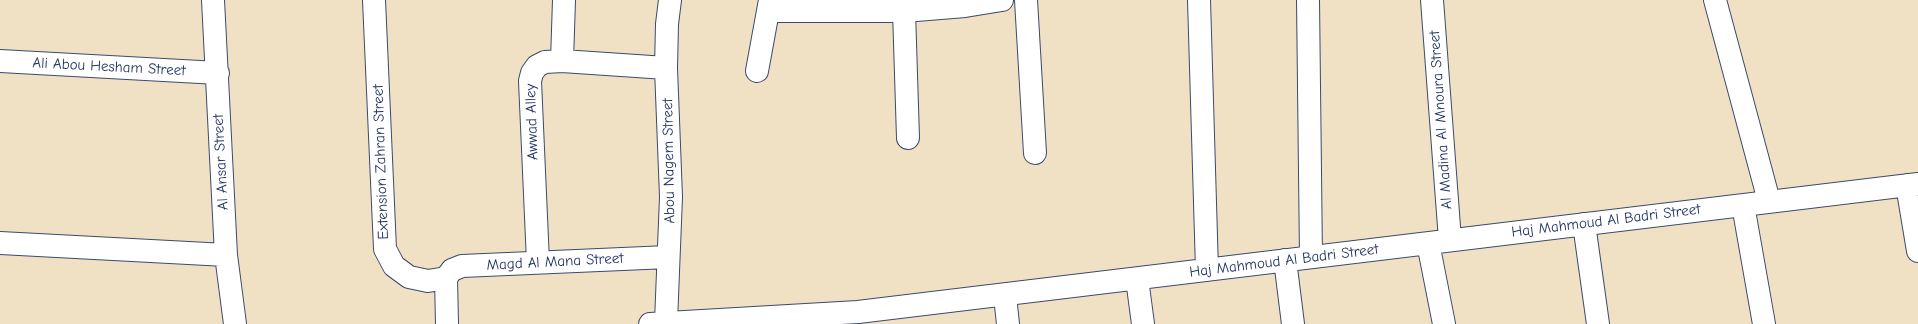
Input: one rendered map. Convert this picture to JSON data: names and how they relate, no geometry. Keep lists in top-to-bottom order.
{
  "streets": {
    "street": [
      "Ali Abou Hesham Street",
      "Al Madina Al Mnoura Street",
      "Awwad Alley",
      "Abou Nagem Street",
      "Al Ansar Street",
      "Extension Zahran Street",
      "Haj Mahmoud Al Badri Street",
      "Magd Al Mana Street"
    ]
  },
  "crossings": [
    ["Ali Abou Hesham Street", "Al Ansar Street"],
    ["Al Madina Al Mnoura Street", "Haj Mahmoud Al Badri Street"],
    ["Awwad Alley", "Abou Nagem Street"],
    ["Awwad Alley", "Magd Al Mana Street"],
    ["Abou Nagem Street", "Haj Mahmoud Al Badri Street"],
    ["Abou Nagem Street", "Magd Al Mana Street"],
    ["Extension Zahran Street", "Magd Al Mana Street"]
  ]
}
